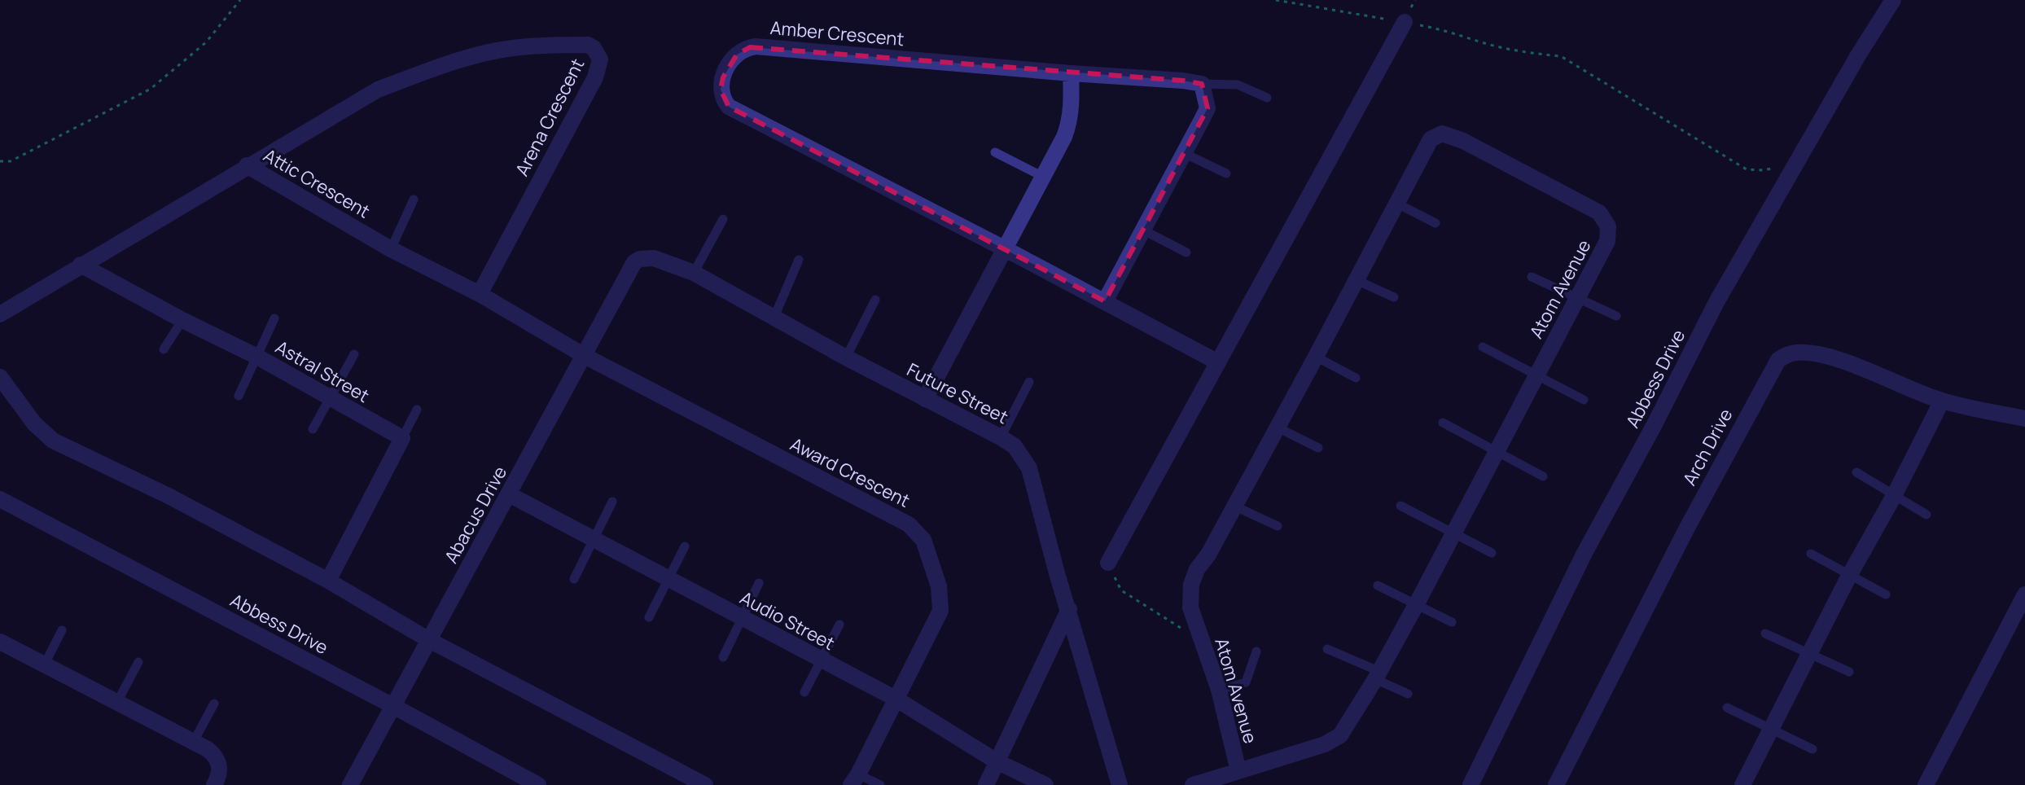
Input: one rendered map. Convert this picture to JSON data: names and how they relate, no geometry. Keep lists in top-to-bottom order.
{
  "streets": {
    "street": [
      "Amber Crescent",
      "Arena Crescent",
      "Attic Crescent",
      "Atom Avenue",
      "Astral Street",
      "Abbess Drive",
      "Future Street",
      "Arch Drive",
      "Award Crescent",
      "Abacus Drive",
      "Audio Street"
    ]
  },
  "crossings": [
    ["Arena Crescent", "Attic Crescent"],
    ["Attic Crescent", "Astral Street"],
    ["Attic Crescent", "Award Crescent"],
    ["Attic Crescent", "Abacus Drive"],
    ["Abbess Drive", "Abacus Drive"],
    ["Future Street", "Abacus Drive"],
    ["Award Crescent", "Abacus Drive"],
    ["Award Crescent", "Audio Street"],
    ["Abacus Drive", "Audio Street"]
  ]
}
